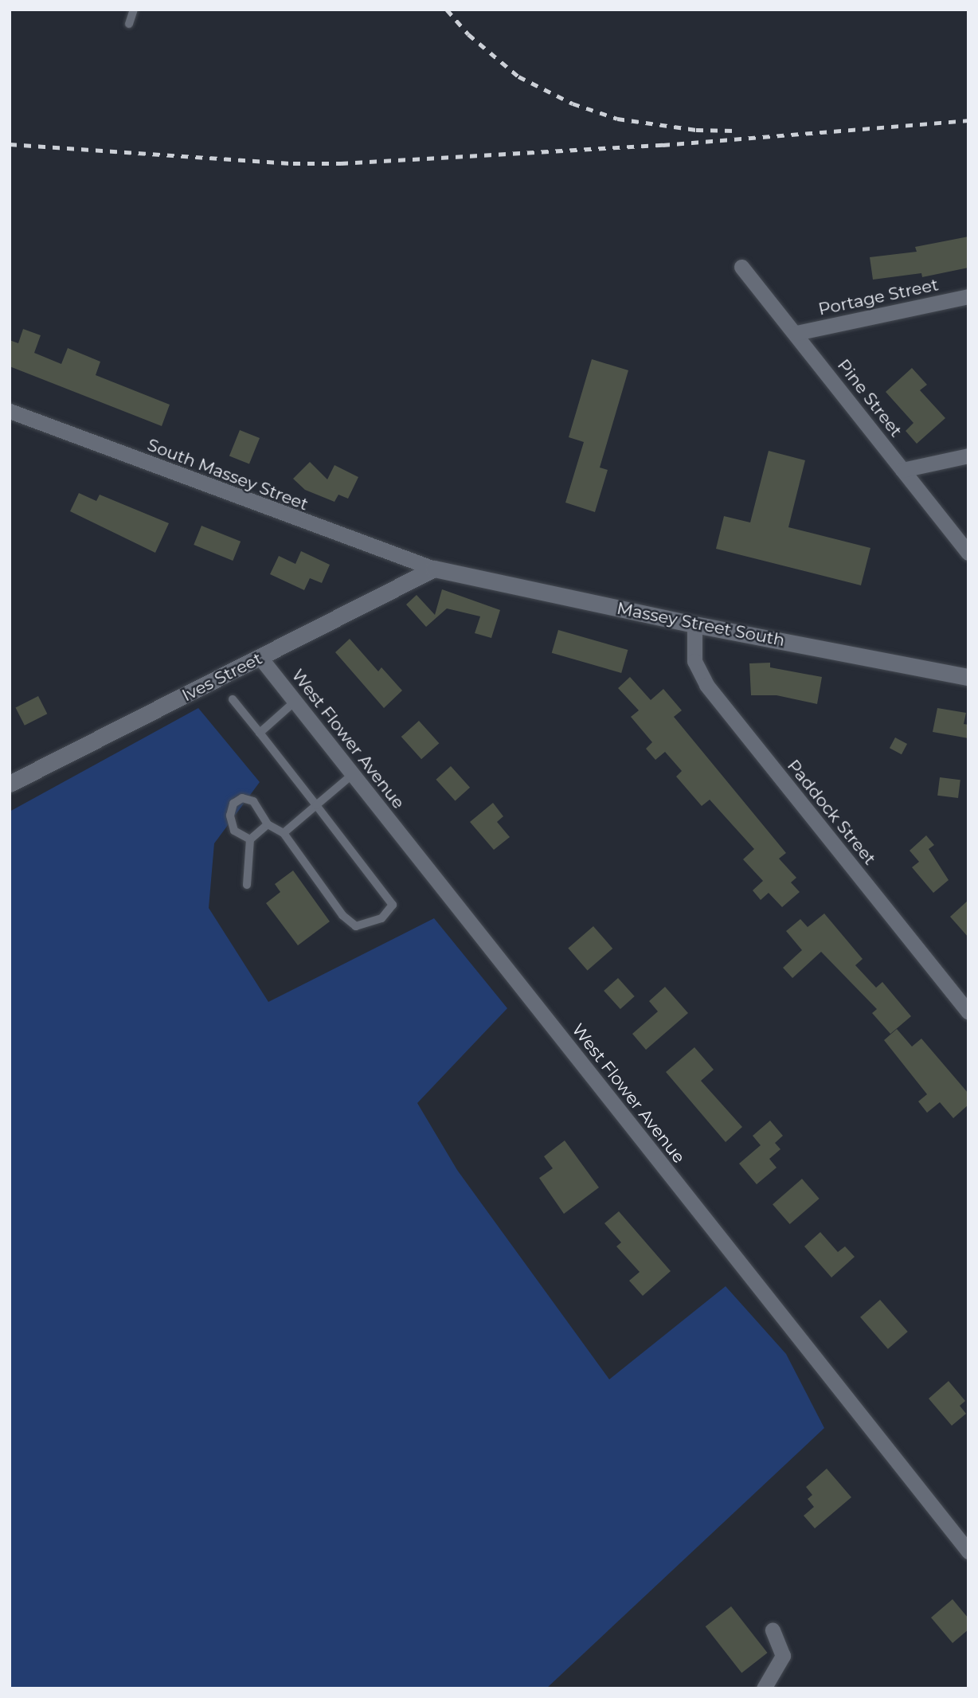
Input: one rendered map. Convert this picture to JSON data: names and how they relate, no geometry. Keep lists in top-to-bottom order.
{
  "streets": {
    "street": [
      "Portage Street",
      "Pine Street",
      "South Massey Street",
      "Massey Street South",
      "Ives Street",
      "West Flower Avenue",
      "Paddock Street"
    ]
  },
  "crossings": [
    ["Portage Street", "Pine Street"],
    ["South Massey Street", "Massey Street South"],
    ["South Massey Street", "Ives Street"],
    ["Massey Street South", "Ives Street"],
    ["Massey Street South", "Paddock Street"],
    ["Ives Street", "West Flower Avenue"]
  ]
}
